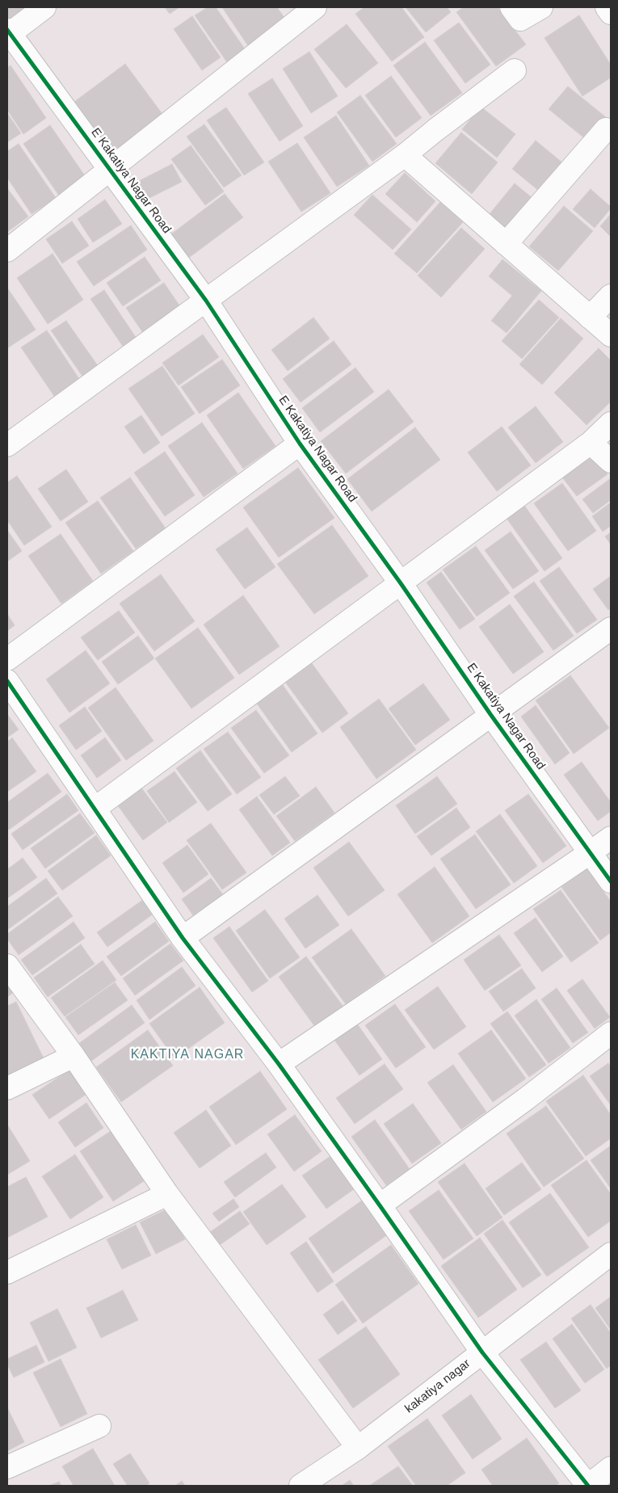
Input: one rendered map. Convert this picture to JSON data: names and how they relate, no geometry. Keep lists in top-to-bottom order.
{
  "streets": {
    "street": ["E Kakatiya Nagar Road", "kakatiya nagar"]
  },
  "districts": ["KAKTIYA NAGAR"]
}
